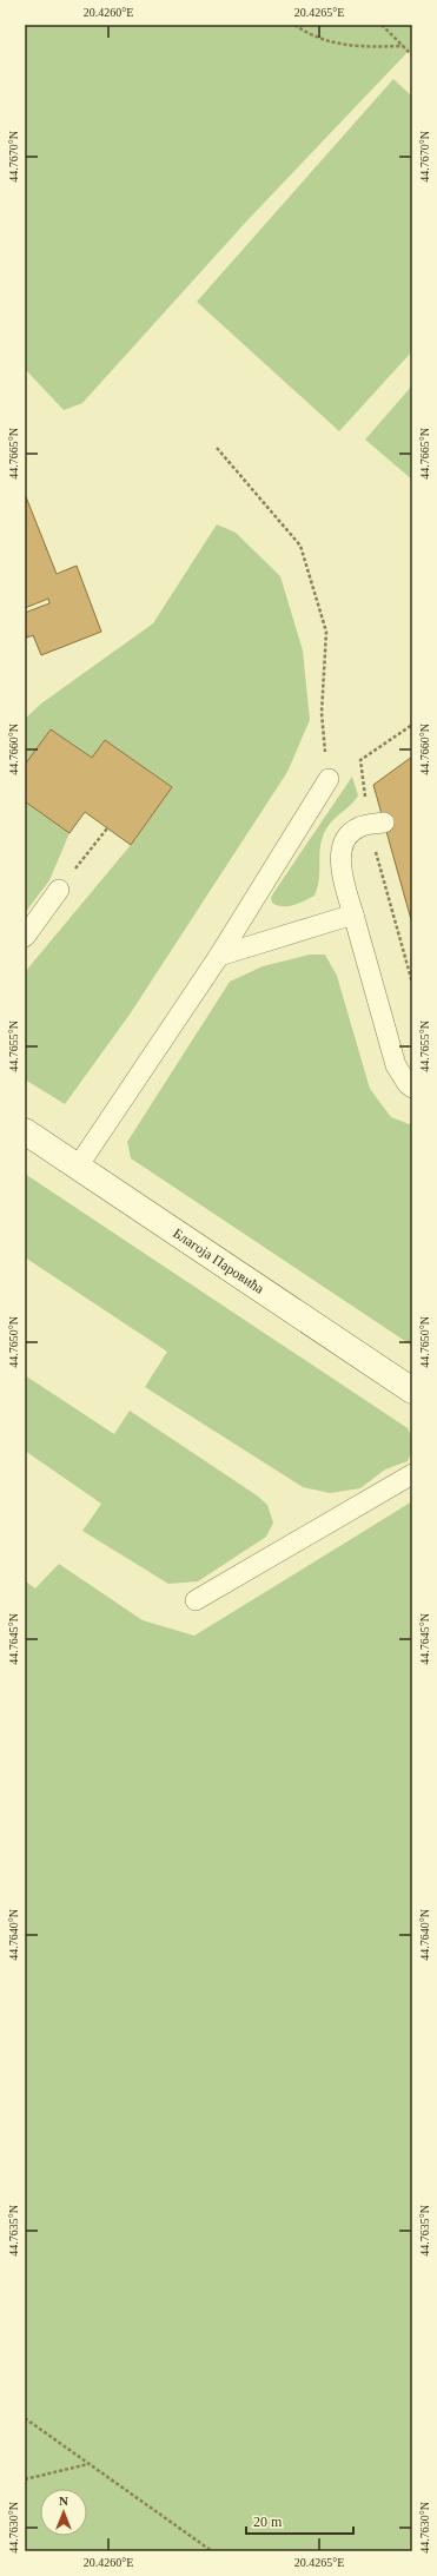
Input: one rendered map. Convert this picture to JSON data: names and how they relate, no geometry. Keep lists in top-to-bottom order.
{
  "streets": {
    "main road": ["Благоја Паровића"]
  },
  "scale_bar": "20 m",
  "north": "top",
  "coordinates": [
    "20.4260°E",
    "20.4265°E",
    "44.7670°N",
    "44.7665°N",
    "44.7660°N",
    "44.7655°N",
    "44.7650°N",
    "44.7645°N",
    "44.7640°N",
    "44.7635°N",
    "44.7630°N"
  ]
}
